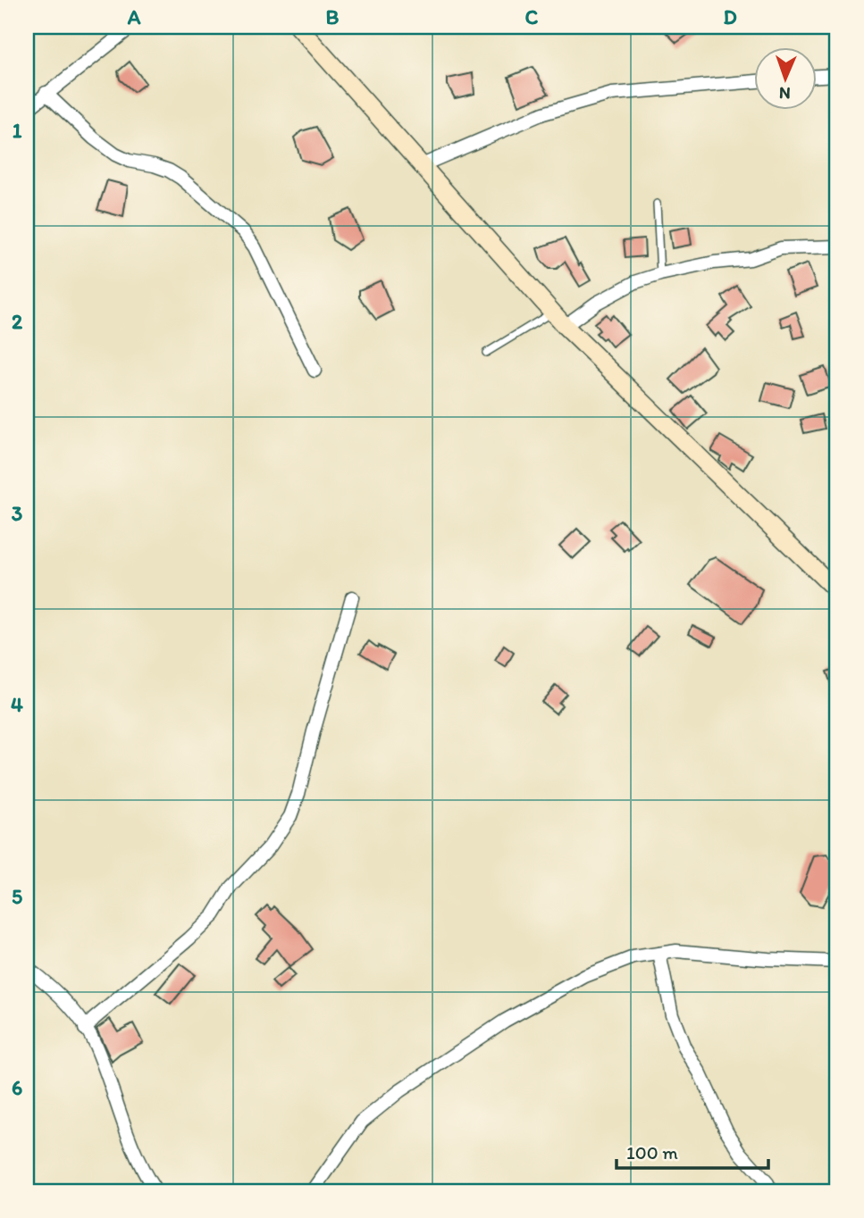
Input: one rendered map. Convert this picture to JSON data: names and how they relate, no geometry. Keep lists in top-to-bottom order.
{
  "scale_bar": "100 m",
  "north": "bottom",
  "grid": {
    "columns": [
      "A",
      "B",
      "C",
      "D"
    ],
    "rows": [
      "1",
      "2",
      "3",
      "4",
      "5",
      "6"
    ]
  }
}
